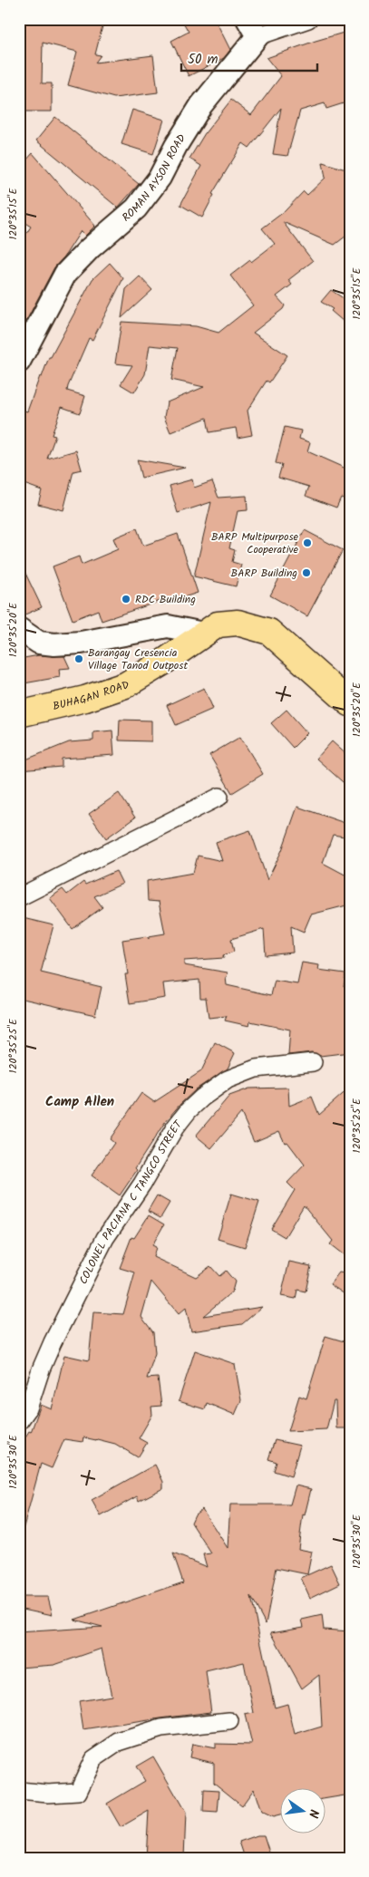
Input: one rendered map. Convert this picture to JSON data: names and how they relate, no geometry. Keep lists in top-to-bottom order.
{
  "streets": {
    "main road": ["BUHAGAN ROAD"],
    "street": ["ROMAN AYSON ROAD", "COLONEL PACIANA C TANGCO STREET"]
  },
  "districts": ["Camp Allen"],
  "places": [
    "BARP Multipurpose Cooperative",
    "BARP Building",
    "RDC Building",
    "Barangay Cresencia Village Tanod Outpost"
  ],
  "scale_bar": "50 m",
  "north": "right",
  "coordinates": [
    "120°35'15\"E",
    "120°35'20\"E",
    "120°35'25\"E",
    "120°35'30\"E"
  ]
}
